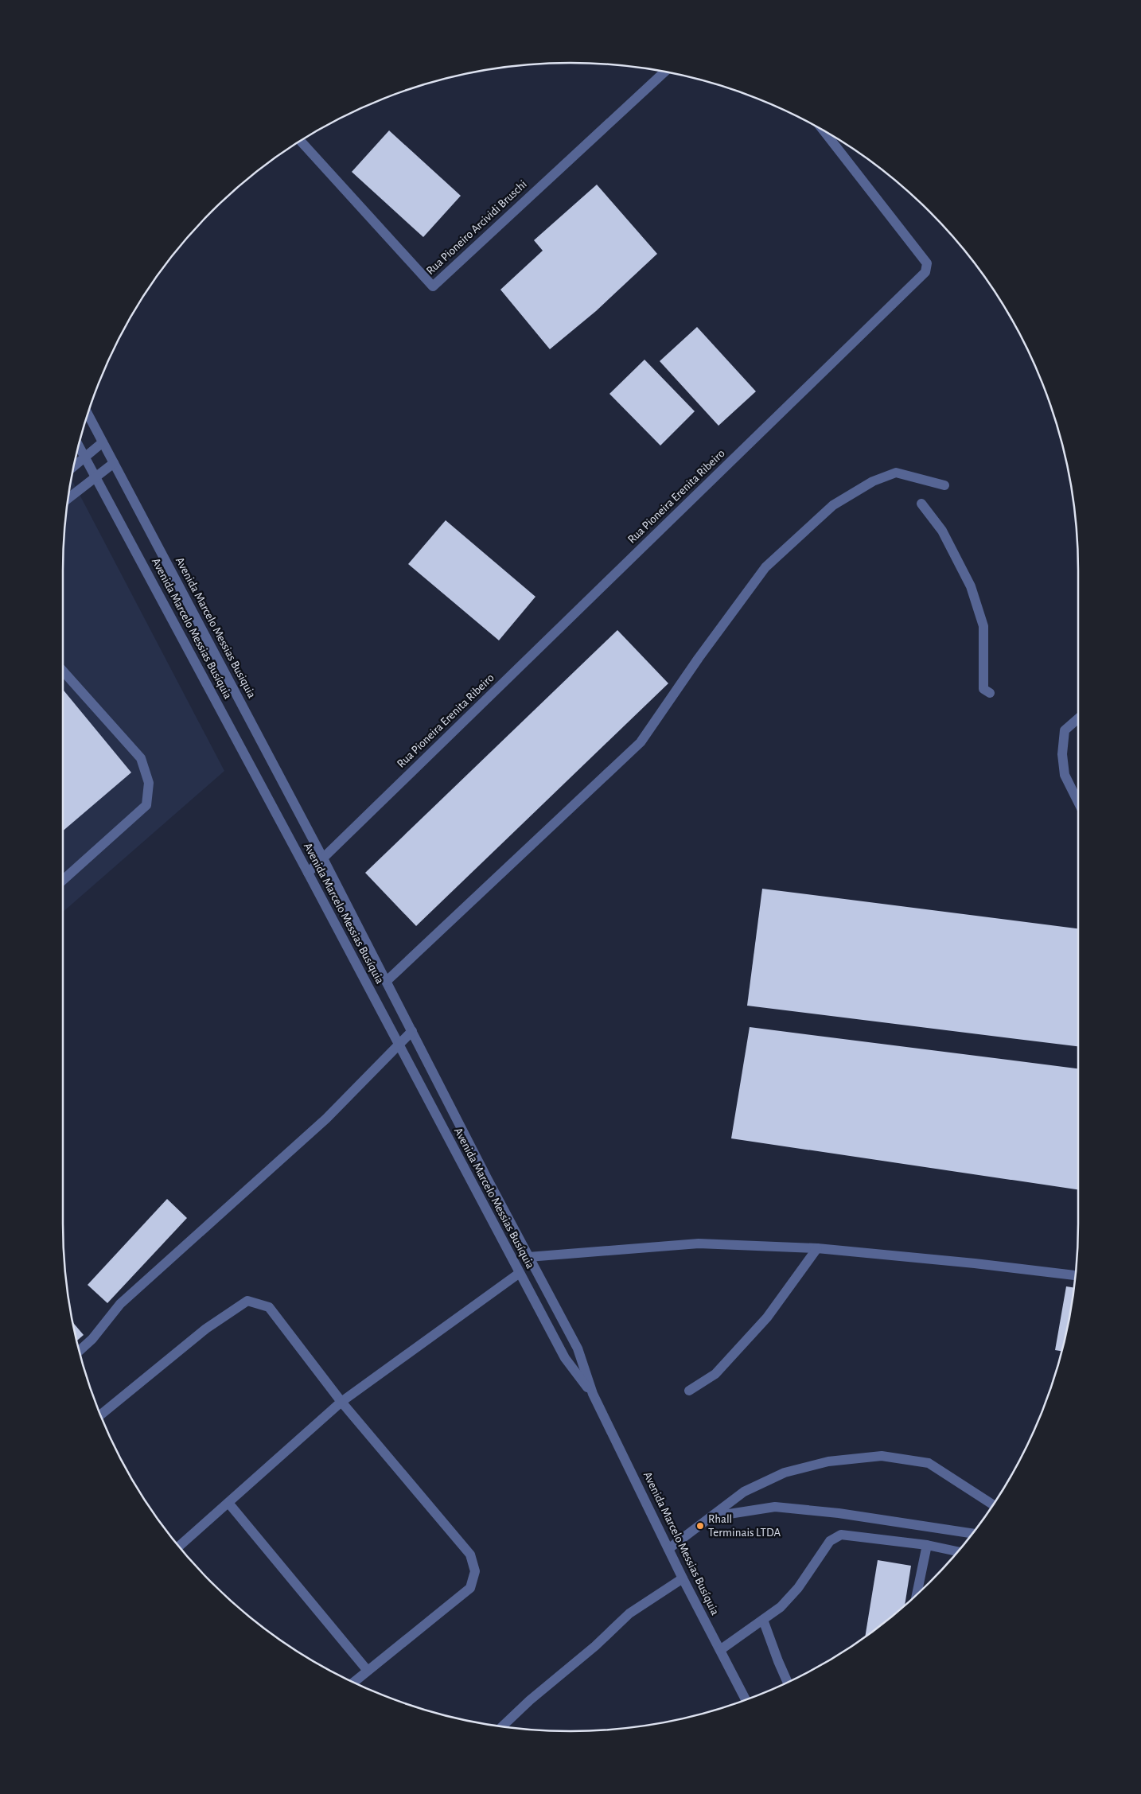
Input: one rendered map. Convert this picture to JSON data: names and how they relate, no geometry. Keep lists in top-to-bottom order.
{
  "streets": {
    "street": [
      "Rua Pioneiro Arcividi Bruschi",
      "Rua Pioneira Erenita Ribeiro",
      "Avenida Marcelo Messias Busiquia",
      "Avenida Marcelo Messias Busíquia"
    ]
  },
  "crossings": [
    ["Rua Pioneira Erenita Ribeiro", "Avenida Marcelo Messias Busiquia"],
    ["Rua Pioneira Erenita Ribeiro", "Avenida Marcelo Messias Busíquia"],
    ["Avenida Marcelo Messias Busiquia", "Avenida Marcelo Messias Busíquia"]
  ],
  "places": ["Rhall Terminais LTDA"]
}
